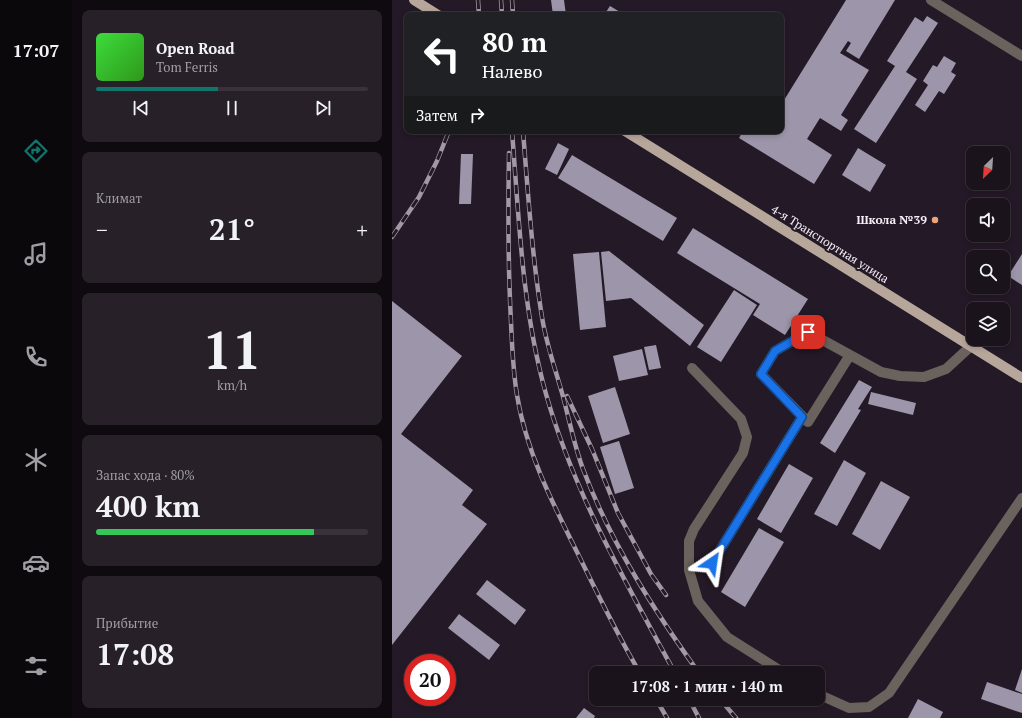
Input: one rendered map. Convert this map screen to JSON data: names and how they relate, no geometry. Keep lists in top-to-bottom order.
{
  "streets": {
    "main road": ["4-я Транспортная улица"]
  },
  "places": ["Школа №39"],
  "north": "bottom left",
  "page": {
    "tabs": "17:07",
    "turn": ["80 m", "Налево"],
    "song": ["Open Road", "Tom Ferris"],
    "then": "Затем",
    "tile": [
      "Климат",
      ["11", "km/h"],
      ["Запас хода · 80%", "400 km"],
      ["Прибытие", "17:08"]
    ],
    "heat": ["−", "21°", "+"],
    "limit": "20",
    "trip": "17:08 · 1 мин · 140 m"
  }
}
